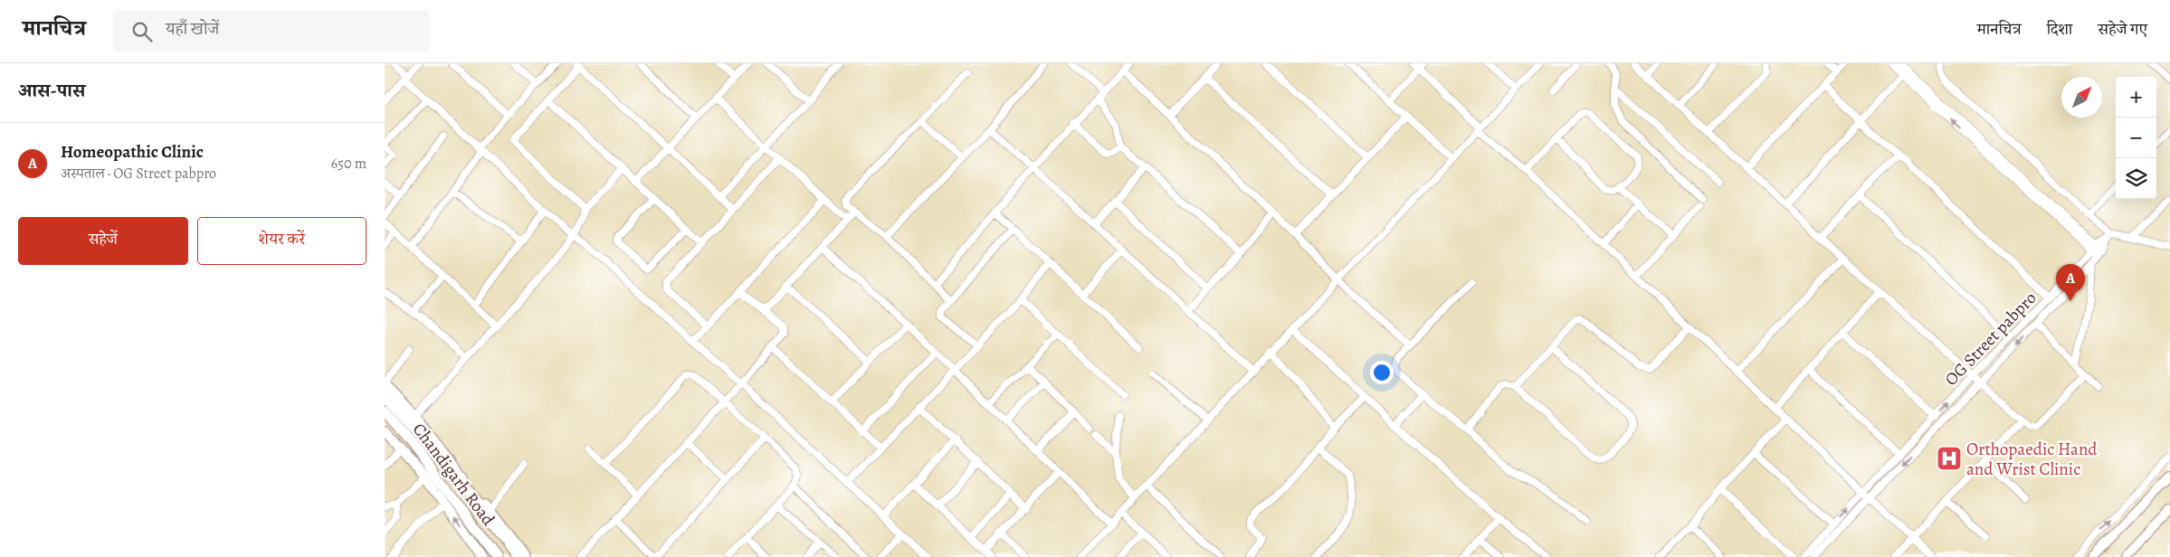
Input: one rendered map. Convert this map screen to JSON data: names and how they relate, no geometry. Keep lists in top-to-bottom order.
{
  "streets": {
    "highway": ["Chandigarh Road"],
    "street": ["OG Street pabpro"]
  },
  "places": {
    "hospital": ["Orthopaedic Hand and Wrist Clinic"]
  },
  "north": "top right",
  "page": {
    "header": "मानचित्र",
    "search": "यहाँ खोजें",
    "nav": ["मानचित्र", "दिशा", "सहेजे गए"],
    "heading": "आस-पास",
    "map_buttons": ["+", "−"],
    "list": [
      {
        "mark": "A",
        "name": "Homeopathic Clinic",
        "note": "अस्पताल · OG Street pabpro",
        "value": "650 m"
      }
    ],
    "buttons": ["सहेजें", "शेयर करें"],
    "pins": "A"
  }
}
